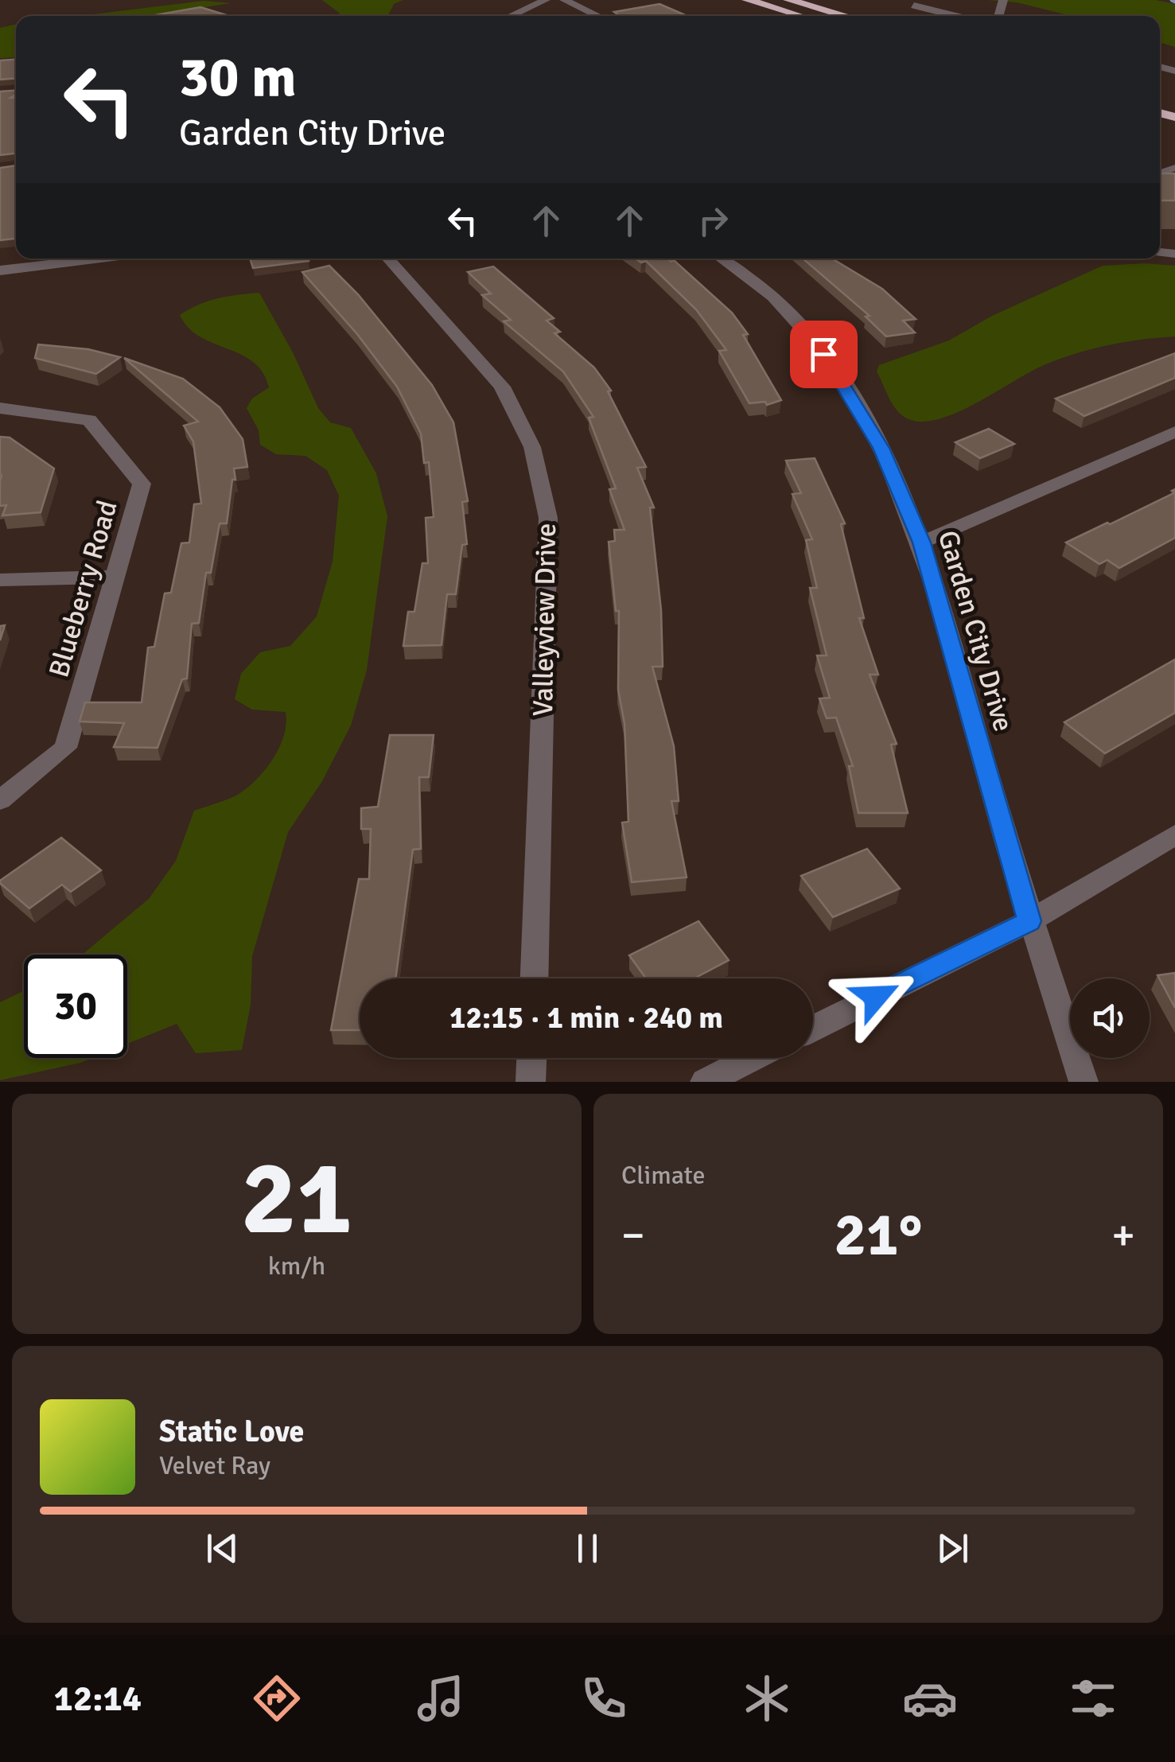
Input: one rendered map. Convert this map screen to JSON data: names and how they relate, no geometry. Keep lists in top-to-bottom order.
{
  "streets": {
    "street": ["Blueberry Road", "Valleyview Drive", "Garden City Drive"]
  },
  "page": {
    "turn": ["30 m", "Garden City Drive"],
    "limit": "30",
    "trip": "12:15 · 1 min · 240 m",
    "tile": [
      ["21", "km/h"],
      "Climate"
    ],
    "heat": ["−", "21°", "+"],
    "song": ["Static Love", "Velvet Ray"],
    "tabs": "12:14"
  }
}
